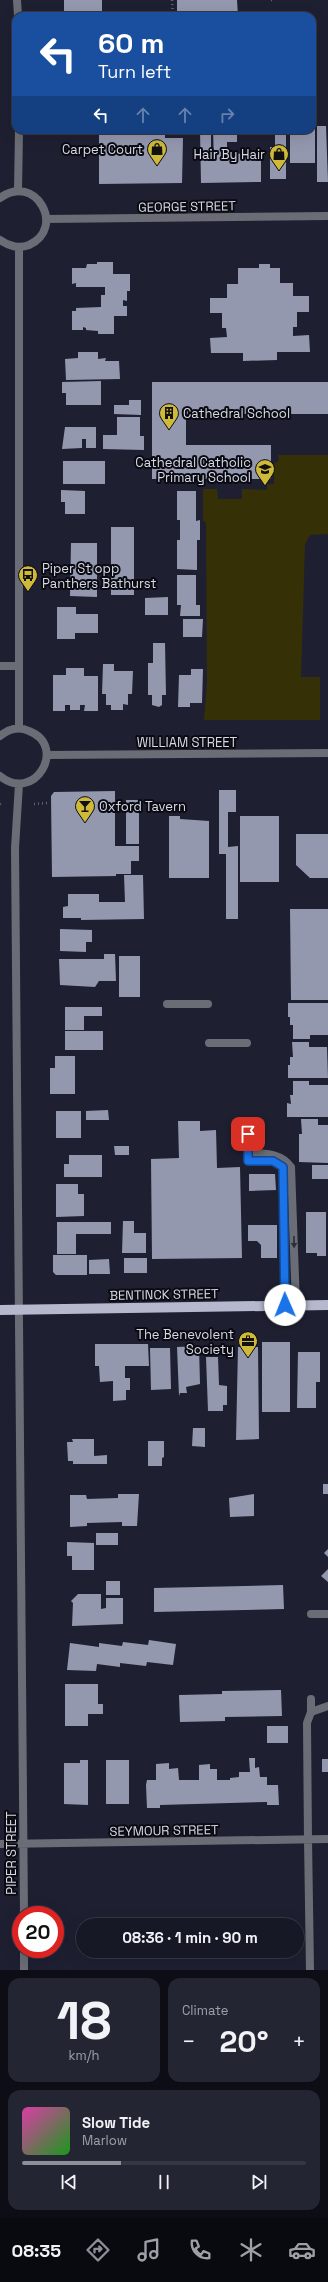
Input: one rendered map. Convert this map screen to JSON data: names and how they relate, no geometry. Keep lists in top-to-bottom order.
{
  "streets": {
    "main road": ["BENTINCK STREET"],
    "street": [
      "GEORGE STREET",
      "WILLIAM STREET",
      "SEYMOUR STREET",
      "PIPER STREET"
    ]
  },
  "crossings": [
    ["BENTINCK STREET", "PIPER STREET"],
    ["SEYMOUR STREET", "PIPER STREET"]
  ],
  "places": {
    "shop": ["Carpet Court", "Hair By Hair"],
    "building": ["Cathedral School"],
    "school or university": ["Cathedral Catholic Primary School"],
    "bus stop": ["Piper St opp Panthers Bathurst"],
    "bar": ["Oxford Tavern"],
    "office": ["The Benevolent Society"]
  },
  "page": {
    "turn": ["60 m", "Turn left"],
    "limit": "20",
    "trip": "08:36 · 1 min · 90 m",
    "tile": [
      ["18", "km/h"],
      "Climate"
    ],
    "heat": ["−", "20°", "+"],
    "song": ["Slow Tide", "Marlow"],
    "tabs": "08:35"
  }
}
